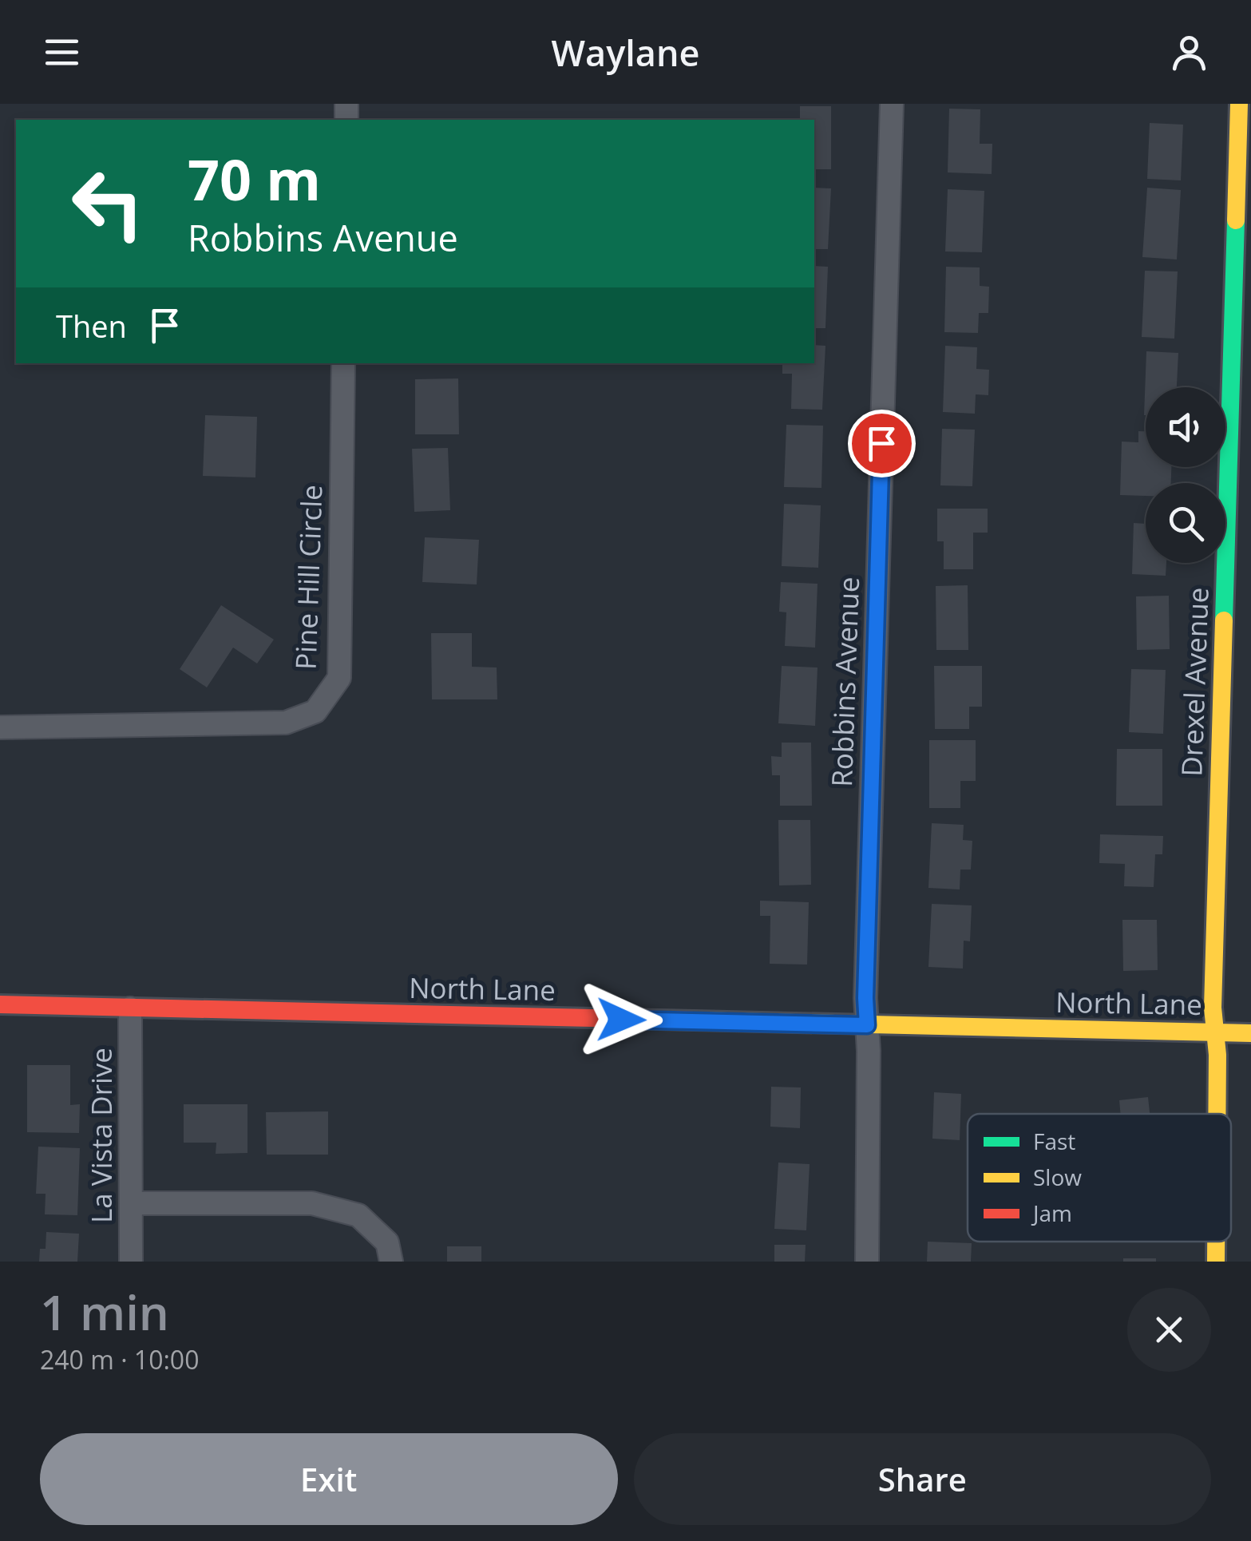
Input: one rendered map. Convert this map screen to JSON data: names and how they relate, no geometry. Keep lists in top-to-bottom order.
{
  "streets": {
    "street": [
      "Pine Hill Circle",
      "Robbins Avenue",
      "Drexel Avenue",
      "North Lane",
      "La Vista Drive"
    ]
  },
  "crossings": [
    ["Robbins Avenue", "North Lane"],
    ["Drexel Avenue", "North Lane"],
    ["North Lane", "La Vista Drive"]
  ],
  "legend": ["Fast", "Slow", "Jam"],
  "page": {
    "header": "Waylane",
    "turn": ["70 m", "Robbins Avenue"],
    "then": "Then",
    "heading": ["1 min", "240 m · 10:00"],
    "buttons": ["Exit", "Share"]
  }
}
